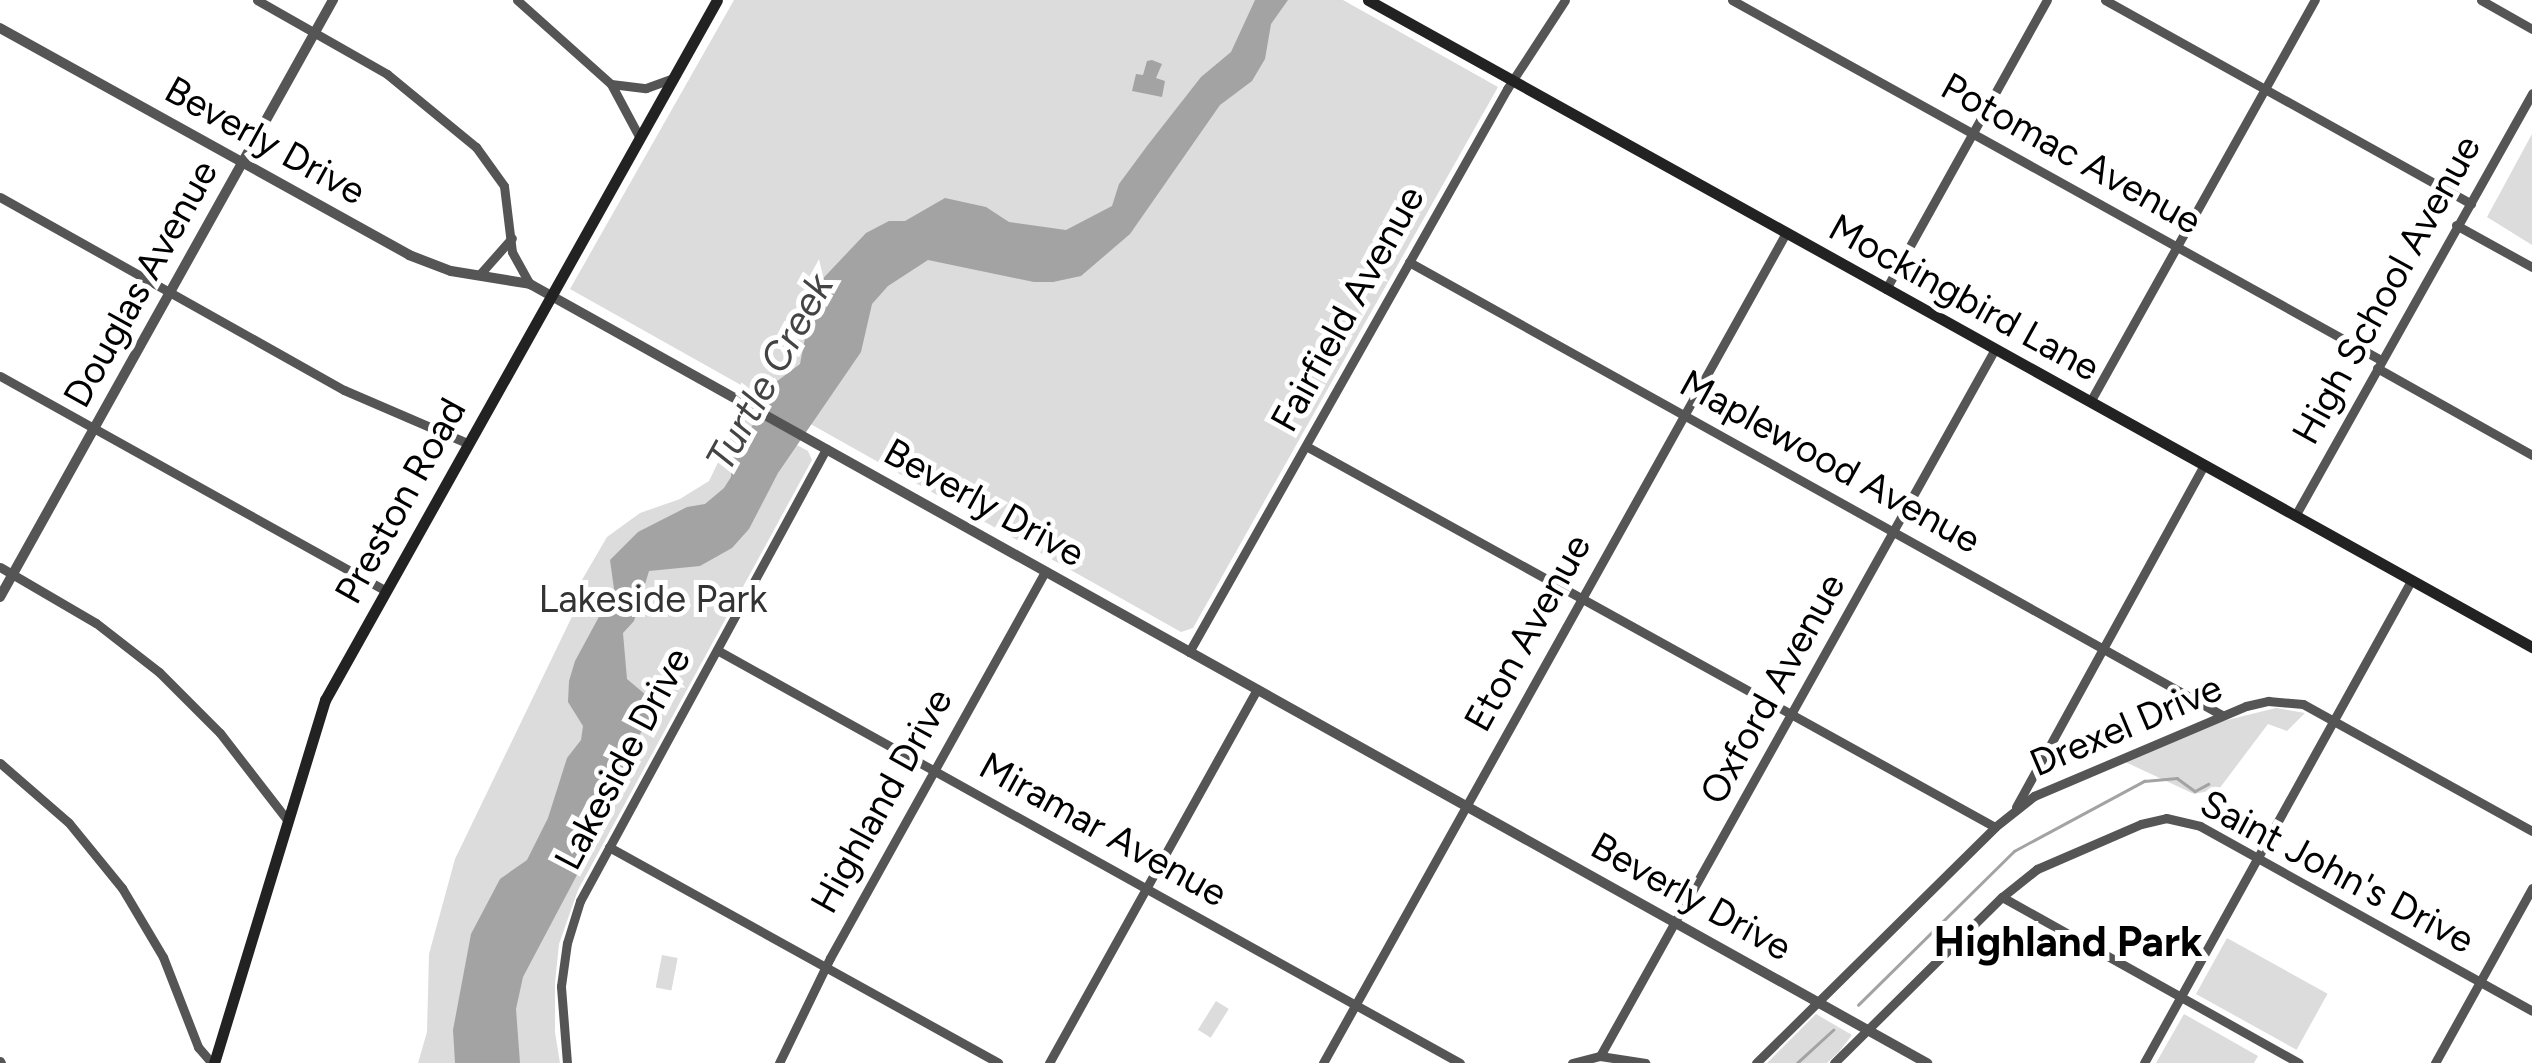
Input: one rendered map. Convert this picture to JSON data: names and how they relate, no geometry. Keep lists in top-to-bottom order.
{
  "streets": {
    "main road": ["Mockingbird Lane", "Preston Road"],
    "street": [
      "Beverly Drive",
      "Potomac Avenue",
      "Douglas Avenue",
      "High School Avenue",
      "Fairfield Avenue",
      "Maplewood Avenue",
      "Eton Avenue",
      "Oxford Avenue",
      "Drexel Drive",
      "Lakeside Drive",
      "Highland Drive",
      "Miramar Avenue",
      "Saint John's Drive"
    ]
  },
  "crossings": [
    ["Beverly Drive", "Douglas Avenue"],
    ["Beverly Drive", "Fairfield Avenue"],
    ["Beverly Drive", "Preston Road"],
    ["Beverly Drive", "Eton Avenue"],
    ["Beverly Drive", "Oxford Avenue"],
    ["Beverly Drive", "Drexel Drive"],
    ["Beverly Drive", "Lakeside Drive"],
    ["Beverly Drive", "Highland Drive"],
    ["Beverly Drive", "Saint John's Drive"],
    ["Potomac Avenue", "High School Avenue"],
    ["High School Avenue", "Mockingbird Lane"],
    ["Mockingbird Lane", "Fairfield Avenue"],
    ["Mockingbird Lane", "Eton Avenue"],
    ["Mockingbird Lane", "Oxford Avenue"],
    ["Fairfield Avenue", "Maplewood Avenue"],
    ["Maplewood Avenue", "Eton Avenue"],
    ["Maplewood Avenue", "Oxford Avenue"],
    ["Maplewood Avenue", "Drexel Drive"],
    ["Eton Avenue", "Miramar Avenue"],
    ["Lakeside Drive", "Miramar Avenue"],
    ["Highland Drive", "Miramar Avenue"]
  ],
  "districts": ["Highland Park"],
  "water": ["Turtle Creek"],
  "parks": ["Lakeside Park"]
}
